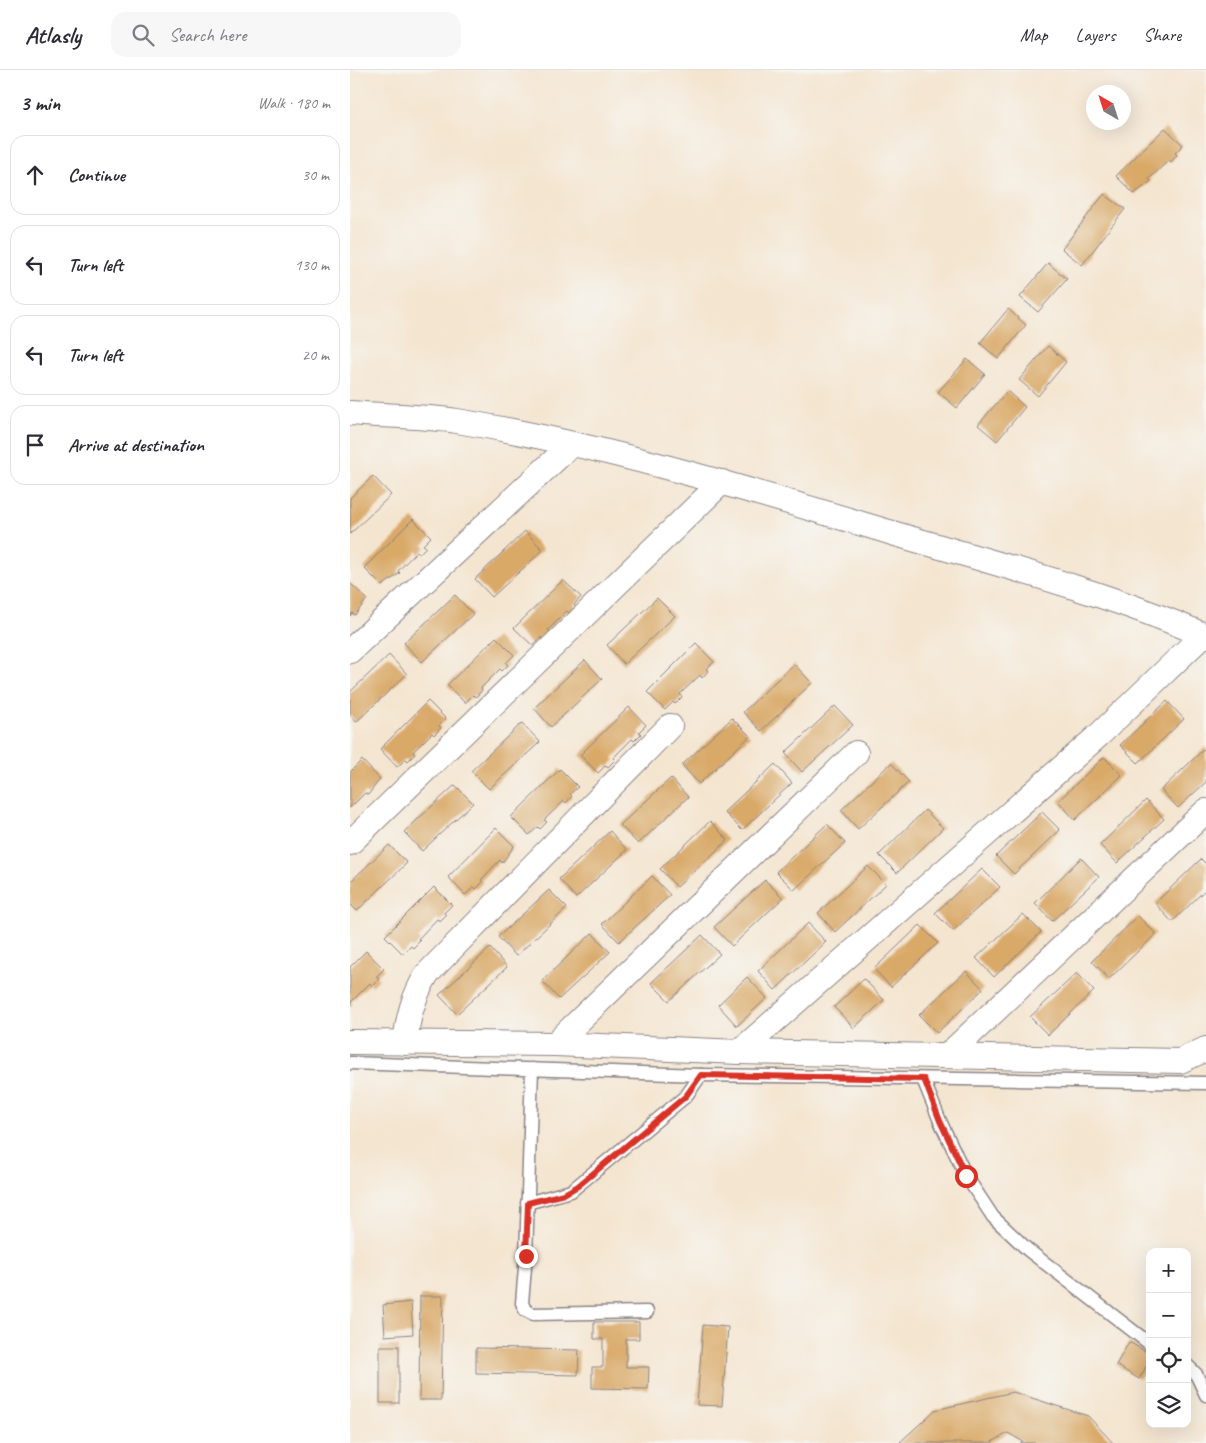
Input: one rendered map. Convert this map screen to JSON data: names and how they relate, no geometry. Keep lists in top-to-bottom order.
{
  "north": "top left",
  "page": {
    "header": "Atlasly",
    "search": "Search here",
    "nav": ["Map", "Layers", "Share"],
    "heading": ["3 min", "Walk · 180 m"],
    "list": [
      ["Continue", "30 m"],
      ["Turn left", "130 m"],
      ["Turn left", "20 m"],
      "Arrive at destination"
    ],
    "map_buttons": ["+", "−"]
  }
}
